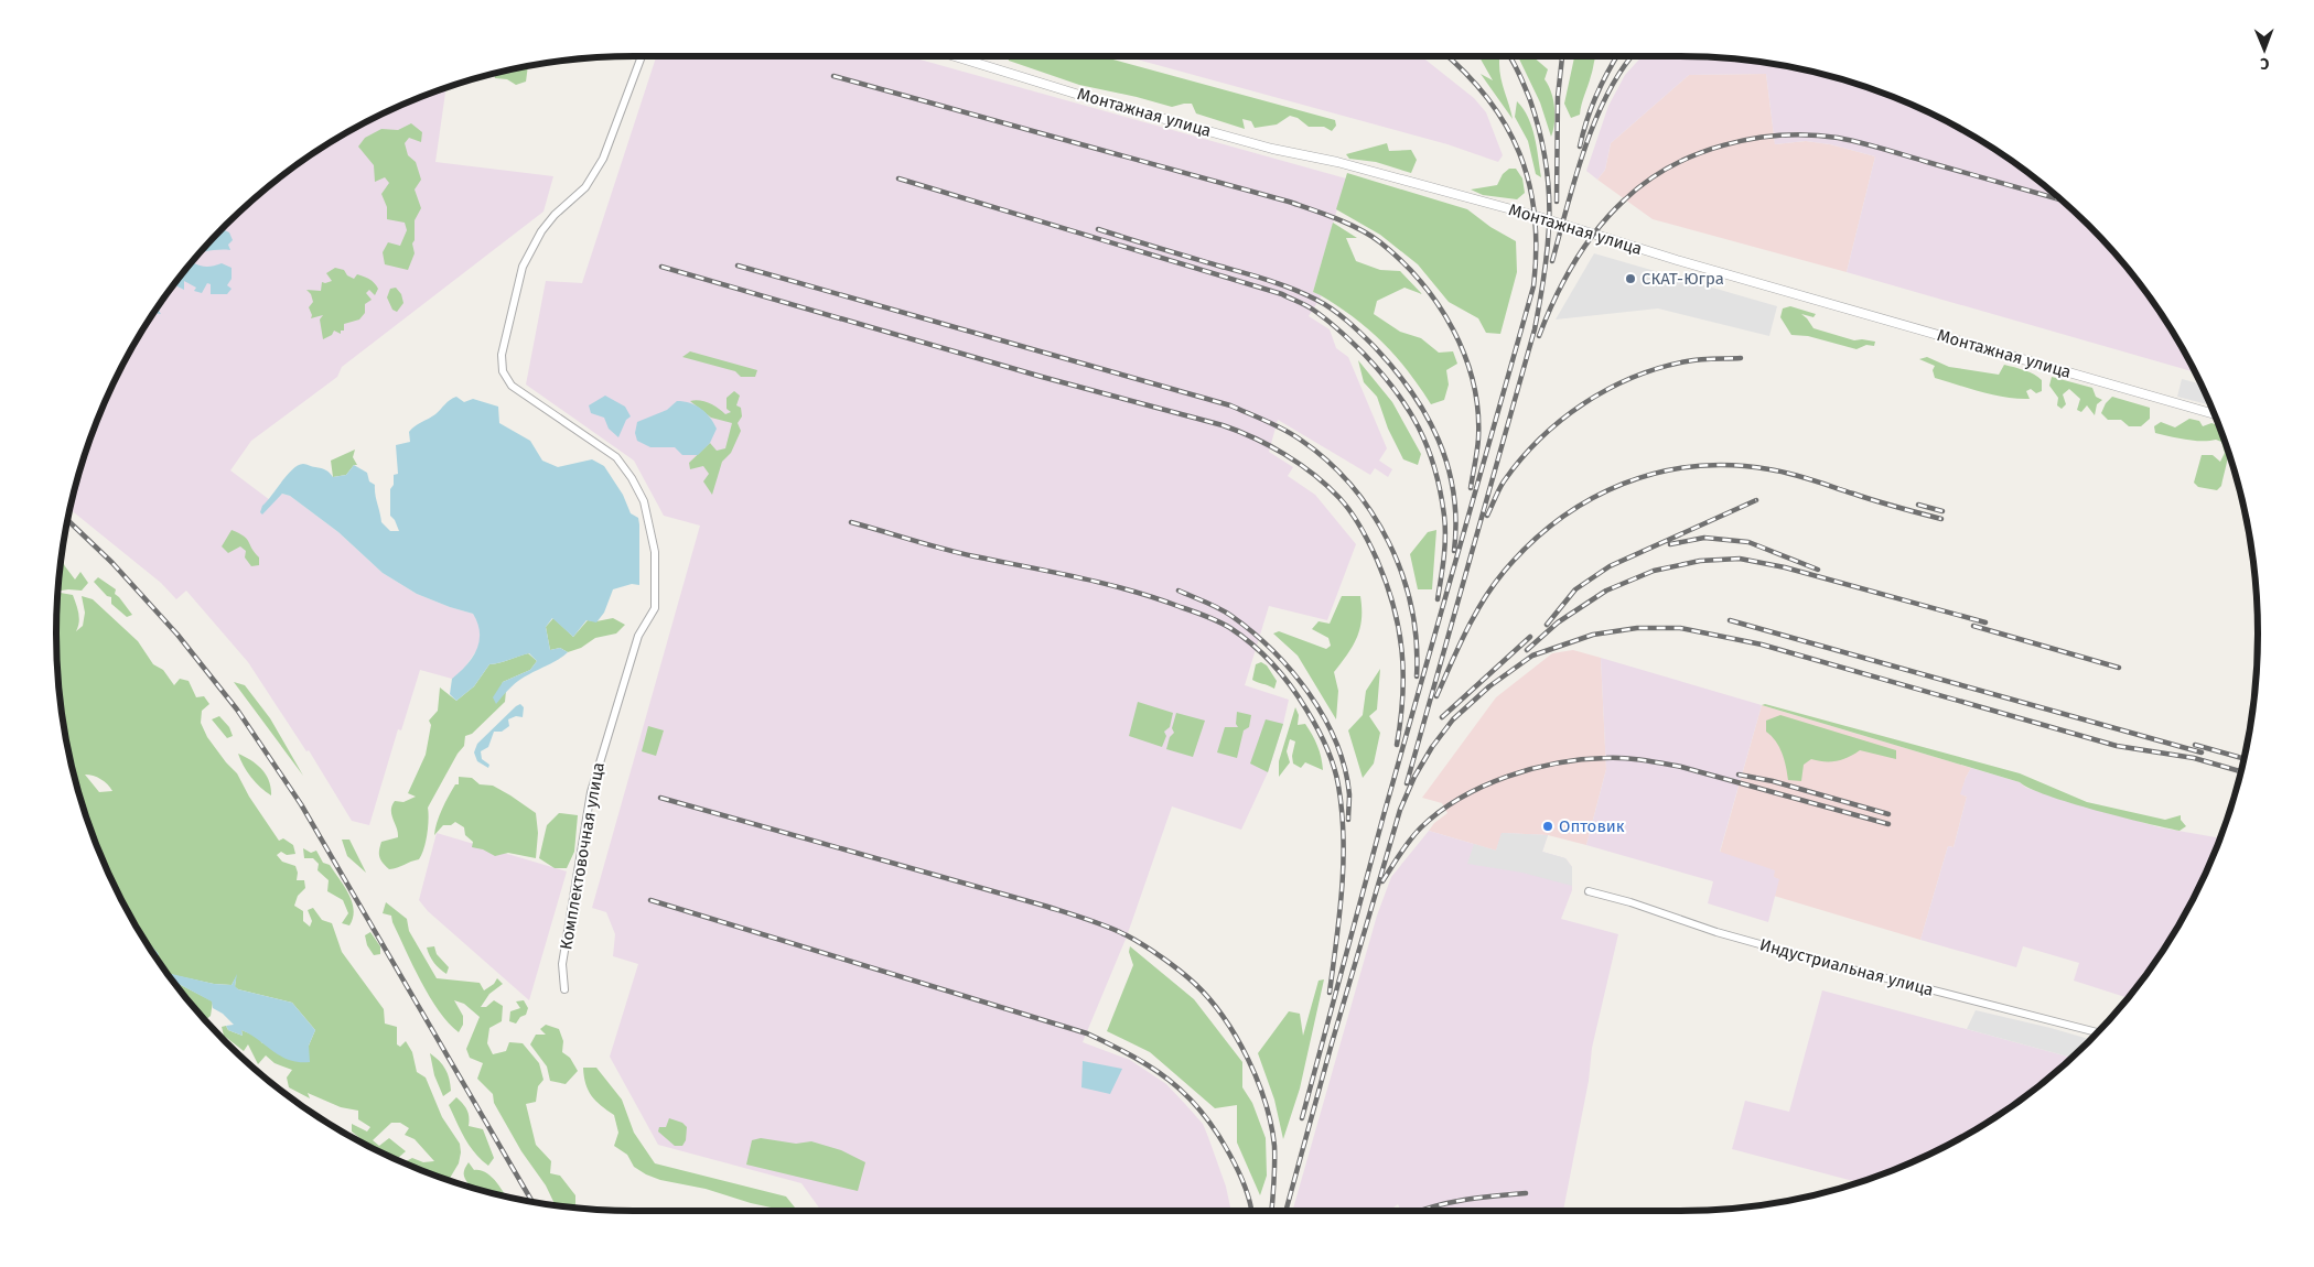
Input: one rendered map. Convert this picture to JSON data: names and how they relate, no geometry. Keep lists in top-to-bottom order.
{
  "streets": {
    "street": ["Монтажная улица", "Комплектовочная улица", "Индустриальная улица"]
  },
  "places": ["СКАТ-Югра", "Оптовик"],
  "north": "bottom"
}
